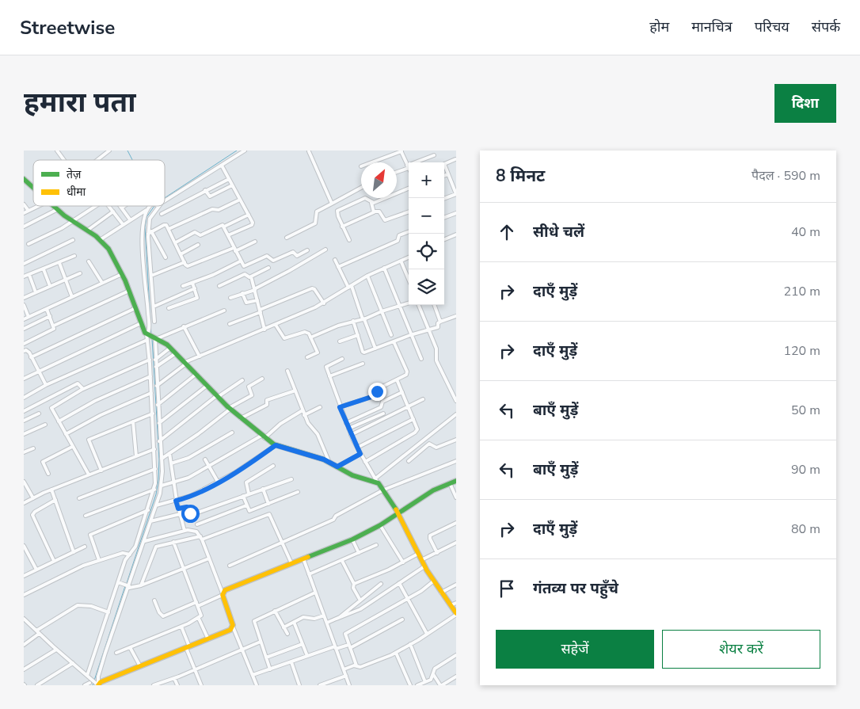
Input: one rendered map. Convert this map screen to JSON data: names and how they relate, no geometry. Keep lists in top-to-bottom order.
{
  "legend": ["तेज़", "धीमा"],
  "north": "top right",
  "page": {
    "header": "Streetwise",
    "nav": [
      "होम",
      "मानचित्र",
      "परिचय",
      "संपर्क"
    ],
    "title": "हमारा पता",
    "buttons": [
      "दिशा",
      ["सहेजें", "शेयर करें"]
    ],
    "heading": ["8 मिनट", "पैदल · 590 m"],
    "map_buttons": ["+", "−"],
    "list": [
      ["सीधे चलें", "40 m"],
      ["दाएँ मुड़ें", "210 m"],
      ["दाएँ मुड़ें", "120 m"],
      ["बाएँ मुड़ें", "50 m"],
      ["बाएँ मुड़ें", "90 m"],
      ["दाएँ मुड़ें", "80 m"],
      "गंतव्य पर पहुँचे"
    ]
  }
}
